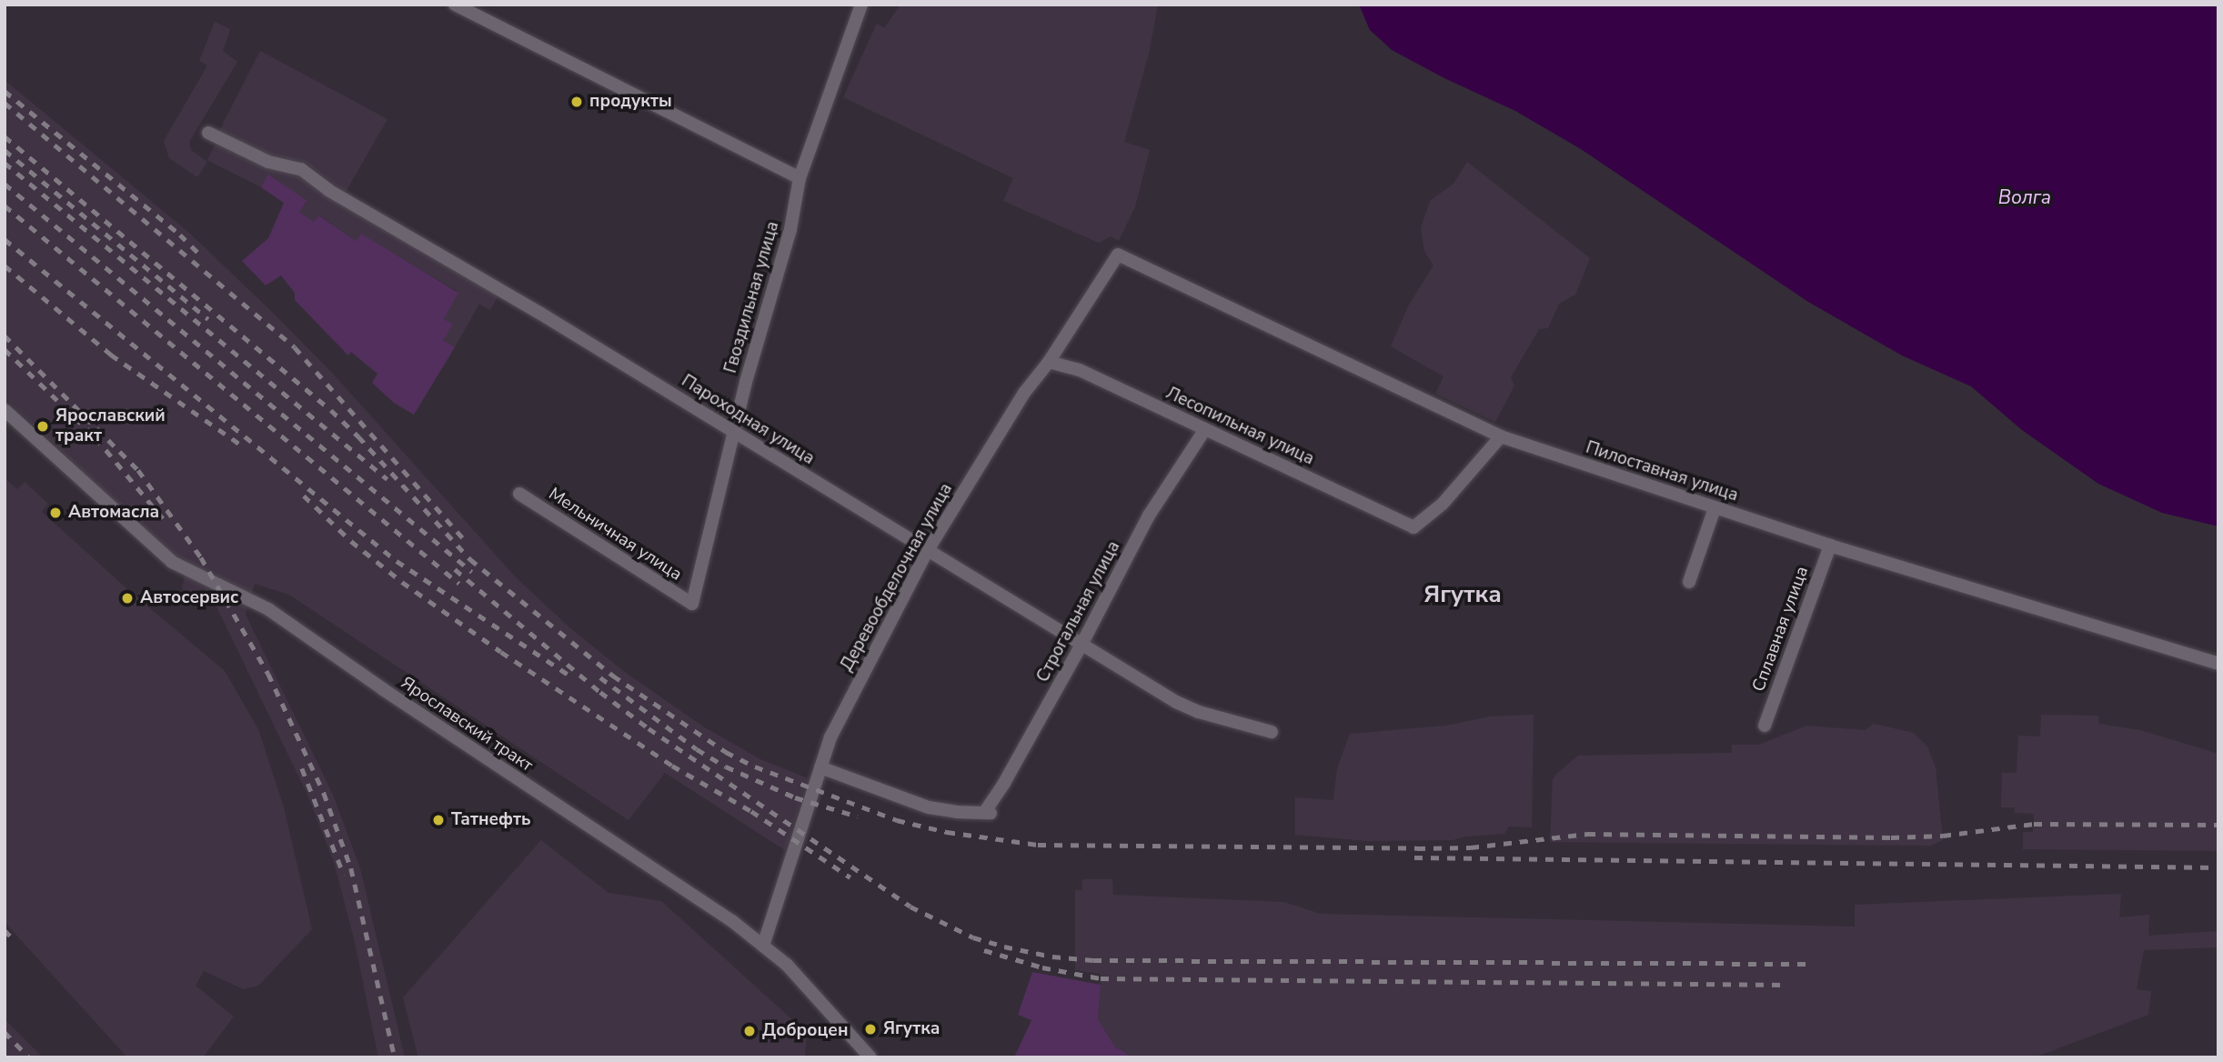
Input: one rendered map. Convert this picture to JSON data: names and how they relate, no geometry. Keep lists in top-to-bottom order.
{
  "streets": {
    "street": [
      "Гвоздильная улица",
      "Пароходная улица",
      "Лесопильная улица",
      "Пилоставная улица",
      "Мельничная улица",
      "Деревообделочная улица",
      "Строгальная улица",
      "Сплавная улица",
      "Ярославский тракт"
    ]
  },
  "crossings": [
    ["Гвоздильная улица", "Пароходная улица"],
    ["Гвоздильная улица", "Мельничная улица"],
    ["Пароходная улица", "Деревообделочная улица"],
    ["Пароходная улица", "Строгальная улица"],
    ["Лесопильная улица", "Пилоставная улица"],
    ["Лесопильная улица", "Деревообделочная улица"],
    ["Лесопильная улица", "Строгальная улица"],
    ["Пилоставная улица", "Деревообделочная улица"],
    ["Пилоставная улица", "Сплавная улица"],
    ["Деревообделочная улица", "Строгальная улица"],
    ["Деревообделочная улица", "Ярославский тракт"]
  ],
  "districts": ["Ягутка"],
  "water": ["Волга"],
  "places": [
    "продукты",
    "Ярославский тракт",
    "Автомасла",
    "Автосервис",
    "Татнефть",
    "Ягутка",
    "Доброцен"
  ]
}
